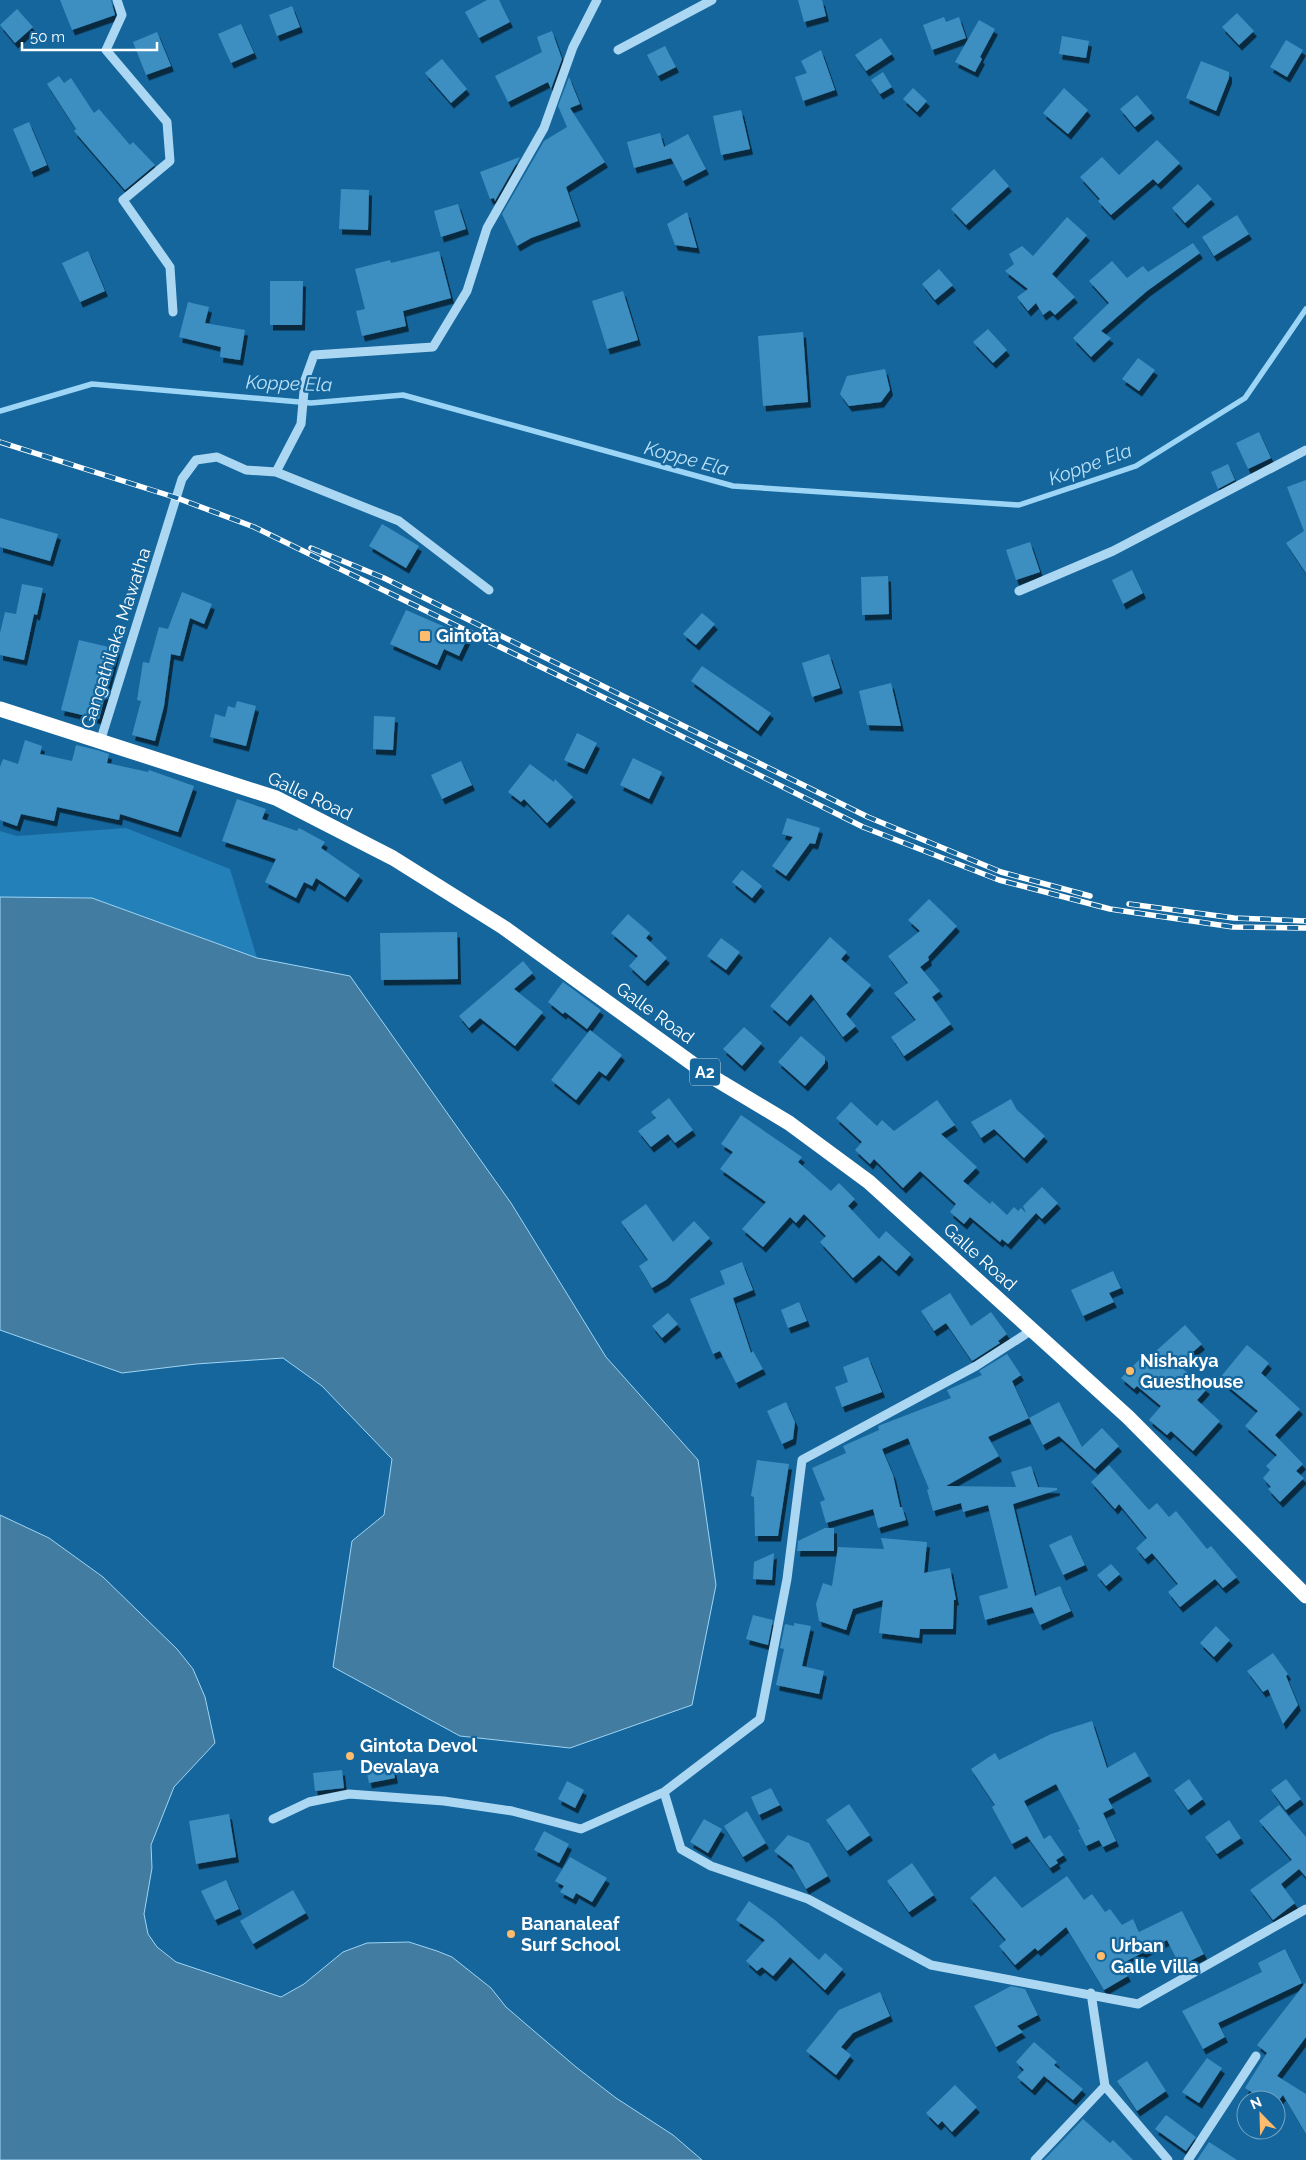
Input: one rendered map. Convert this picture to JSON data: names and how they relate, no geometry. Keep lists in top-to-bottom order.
{
  "streets": {
    "highway": ["Galle Road", "A2"],
    "street": ["Gangathilaka Mawatha"]
  },
  "crossings": [
    ["Gangathilaka Mawatha", "Galle Road"]
  ],
  "water": ["Koppe Ela"],
  "places": {
    "transit": ["Gintota"],
    "other": [
      "Nishakya Guesthouse",
      "Gintota Devol Devalaya",
      "Bananaleaf Surf School",
      "Urban Galle Villa"
    ]
  },
  "scale_bar": "50 m",
  "north": "top left"
}
